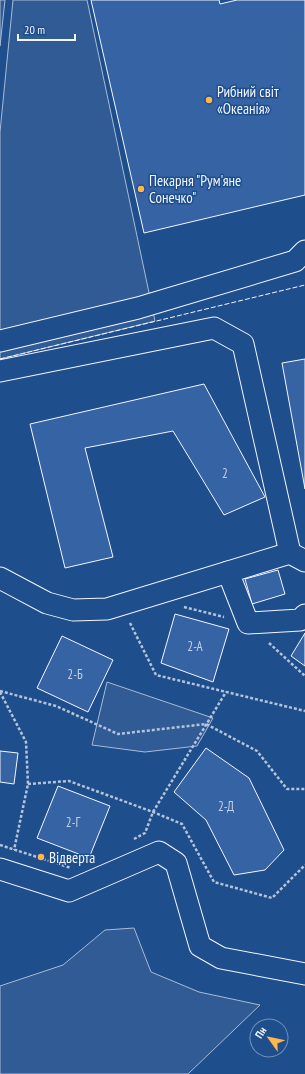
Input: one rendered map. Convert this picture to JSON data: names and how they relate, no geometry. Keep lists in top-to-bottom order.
{
  "places": ["Рибний світ «Океанія»", "Пекарня \"Рум'яне Сонечко\"", "Відверта"],
  "house_numbers": [
    "2",
    "2-А",
    "2-Б",
    "2-Д",
    "2-Г"
  ],
  "scale_bar": "20 m",
  "north": "top left"
}
